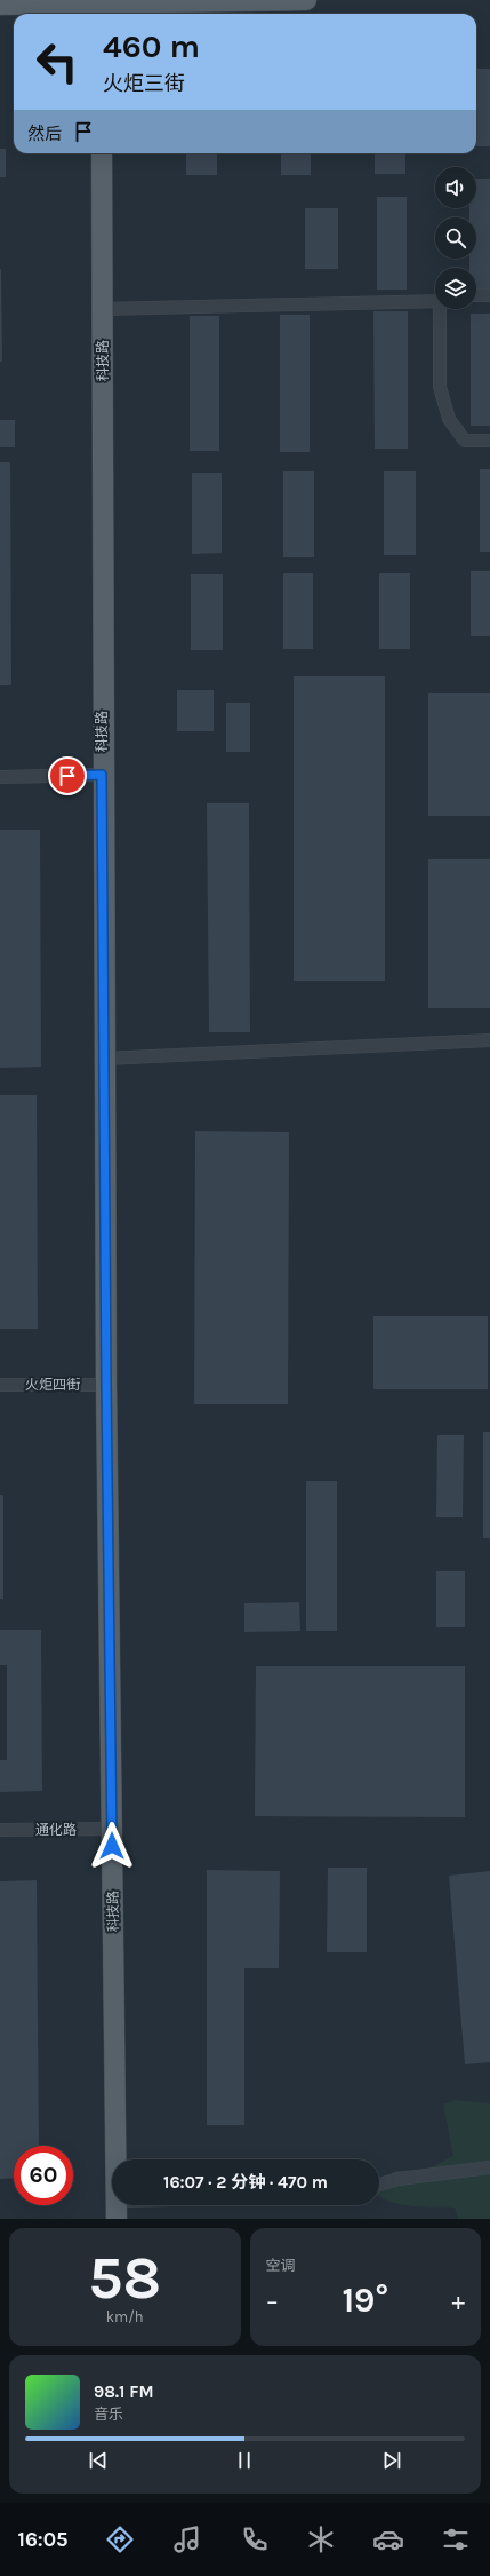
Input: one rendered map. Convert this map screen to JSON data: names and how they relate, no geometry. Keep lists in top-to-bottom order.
{
  "streets": {
    "main road": ["科技路"],
    "street": ["火炬四街", "通化路"]
  },
  "crossings": [
    ["科技路", "火炬四街"],
    ["科技路", "通化路"]
  ],
  "page": {
    "turn": ["460 m", "火炬三街"],
    "then": "然后",
    "limit": "60",
    "trip": "16:07 · 2 分钟 · 470 m",
    "tile": [
      ["58", "km/h"],
      "空调"
    ],
    "heat": ["−", "19°", "+"],
    "song": ["98.1 FM", "音乐"],
    "tabs": "16:05"
  }
}
